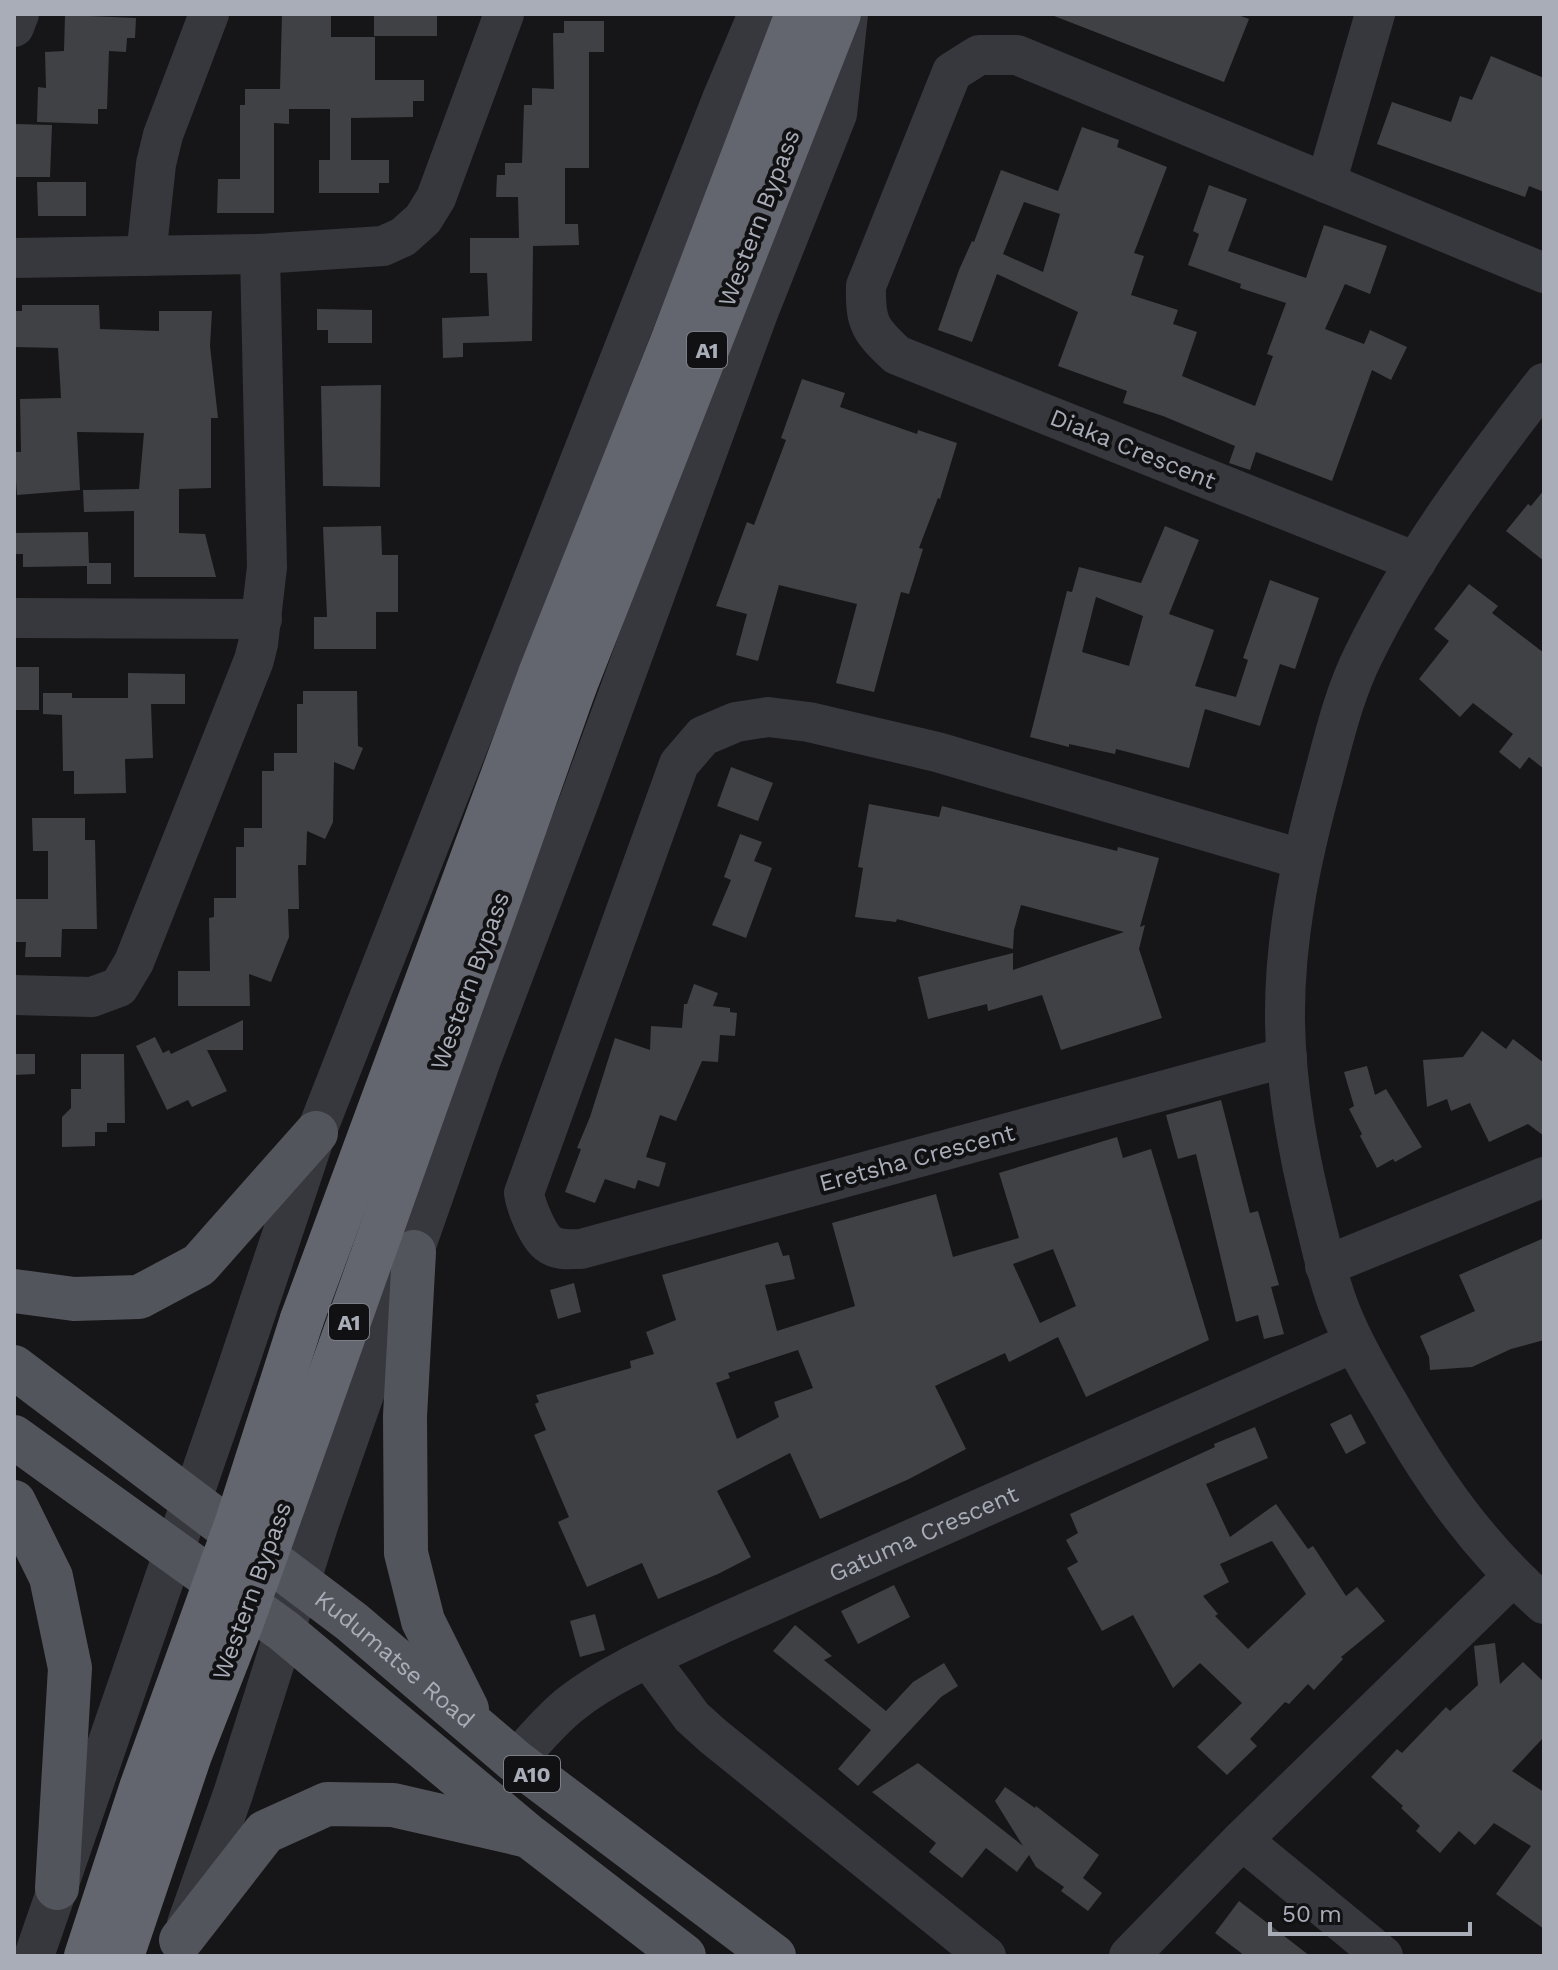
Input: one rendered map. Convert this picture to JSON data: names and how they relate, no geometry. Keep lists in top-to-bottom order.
{
  "streets": {
    "highway": ["Western Bypass", "A1"],
    "main road": ["Kudumatse Road", "A10"],
    "street": ["Diaka Crescent", "Eretsha Crescent", "Gatuma Crescent"]
  },
  "crossings": [
    ["Gatuma Crescent", "Kudumatse Road"]
  ],
  "scale_bar": "50 m"
}
